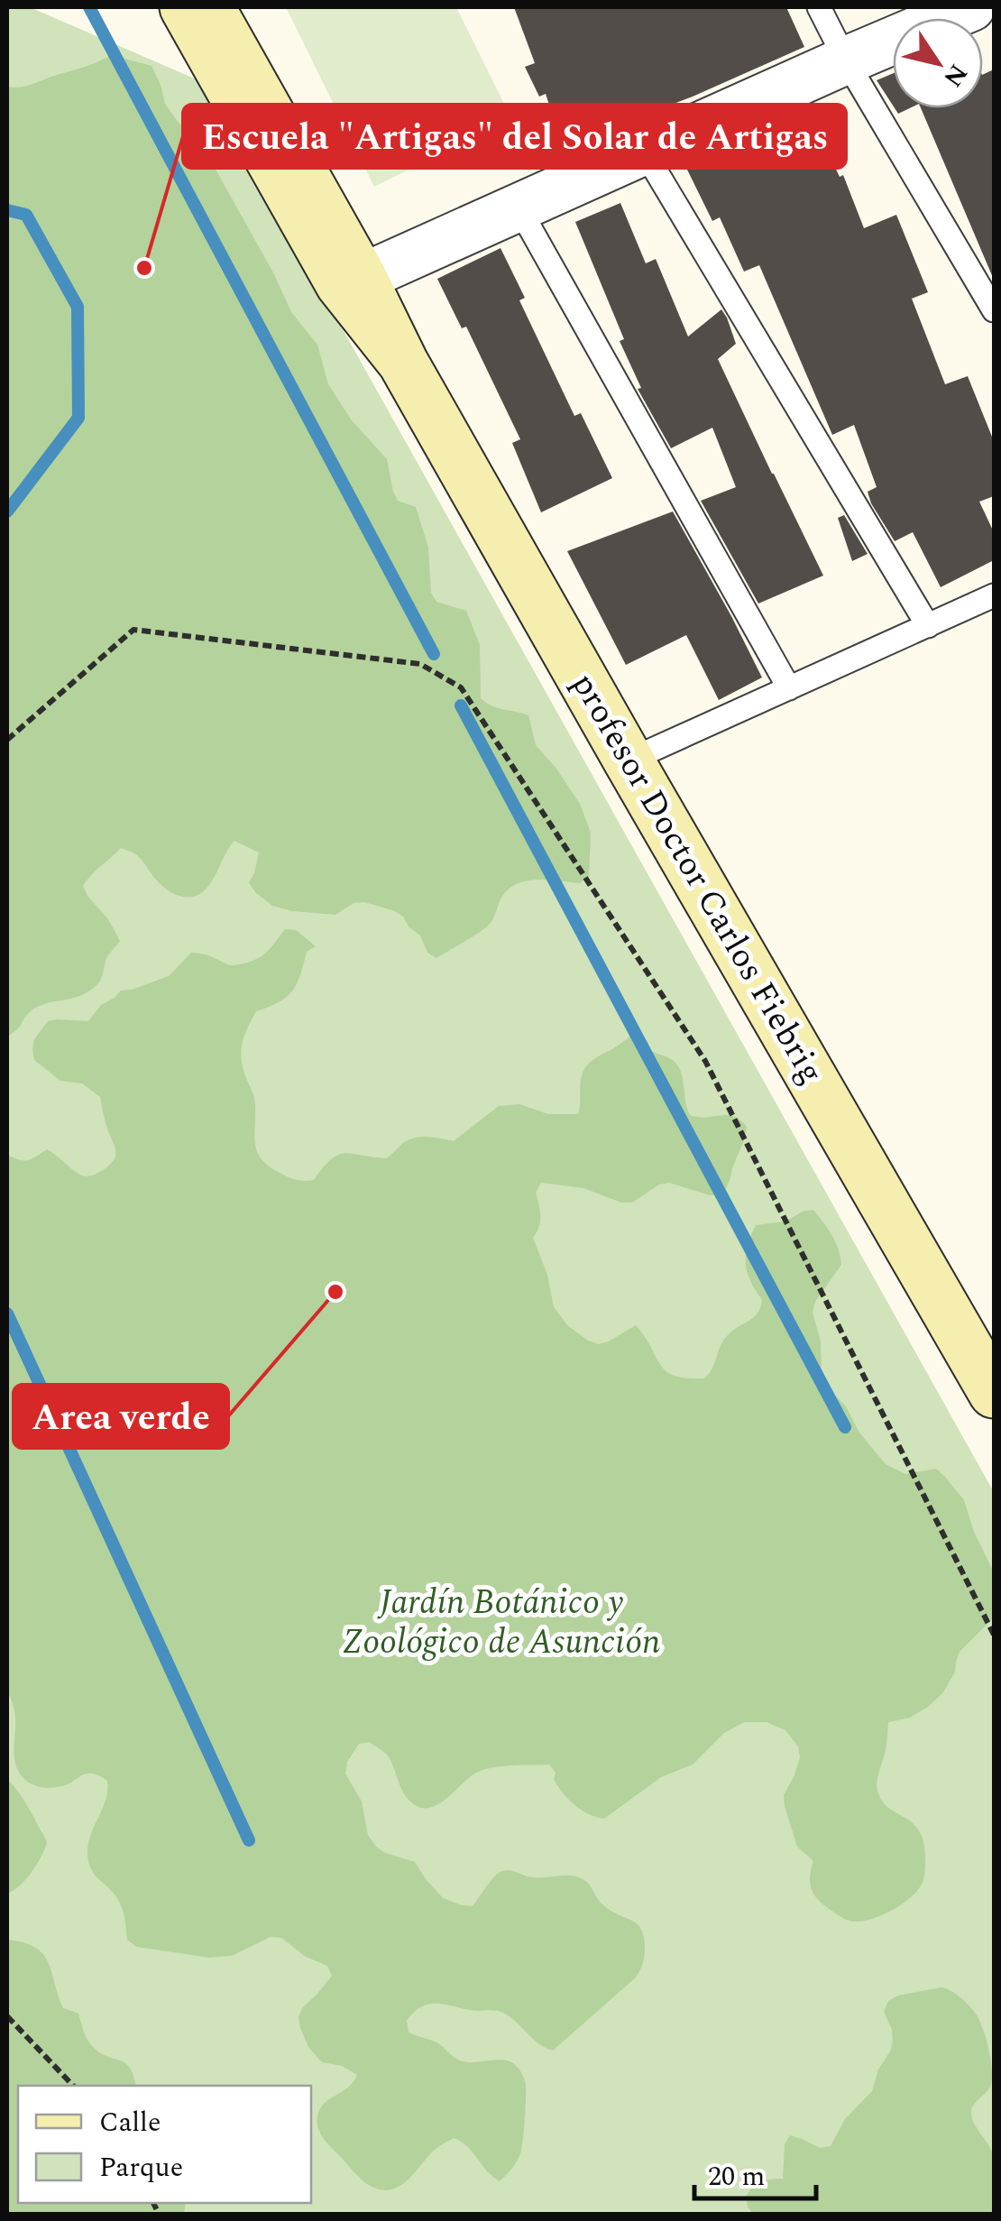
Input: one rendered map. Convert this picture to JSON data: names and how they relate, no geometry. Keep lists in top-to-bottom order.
{
  "streets": {
    "street": ["profesor Doctor Carlos Fiebrig"]
  },
  "parks": ["Jardín Botánico y Zoológico de Asunción"],
  "places": ["Escuela \"Artigas\" del Solar de Artigas", "Area verde"],
  "legend": ["Calle", "Parque"],
  "scale_bar": "20 m",
  "north": "bottom right"
}
